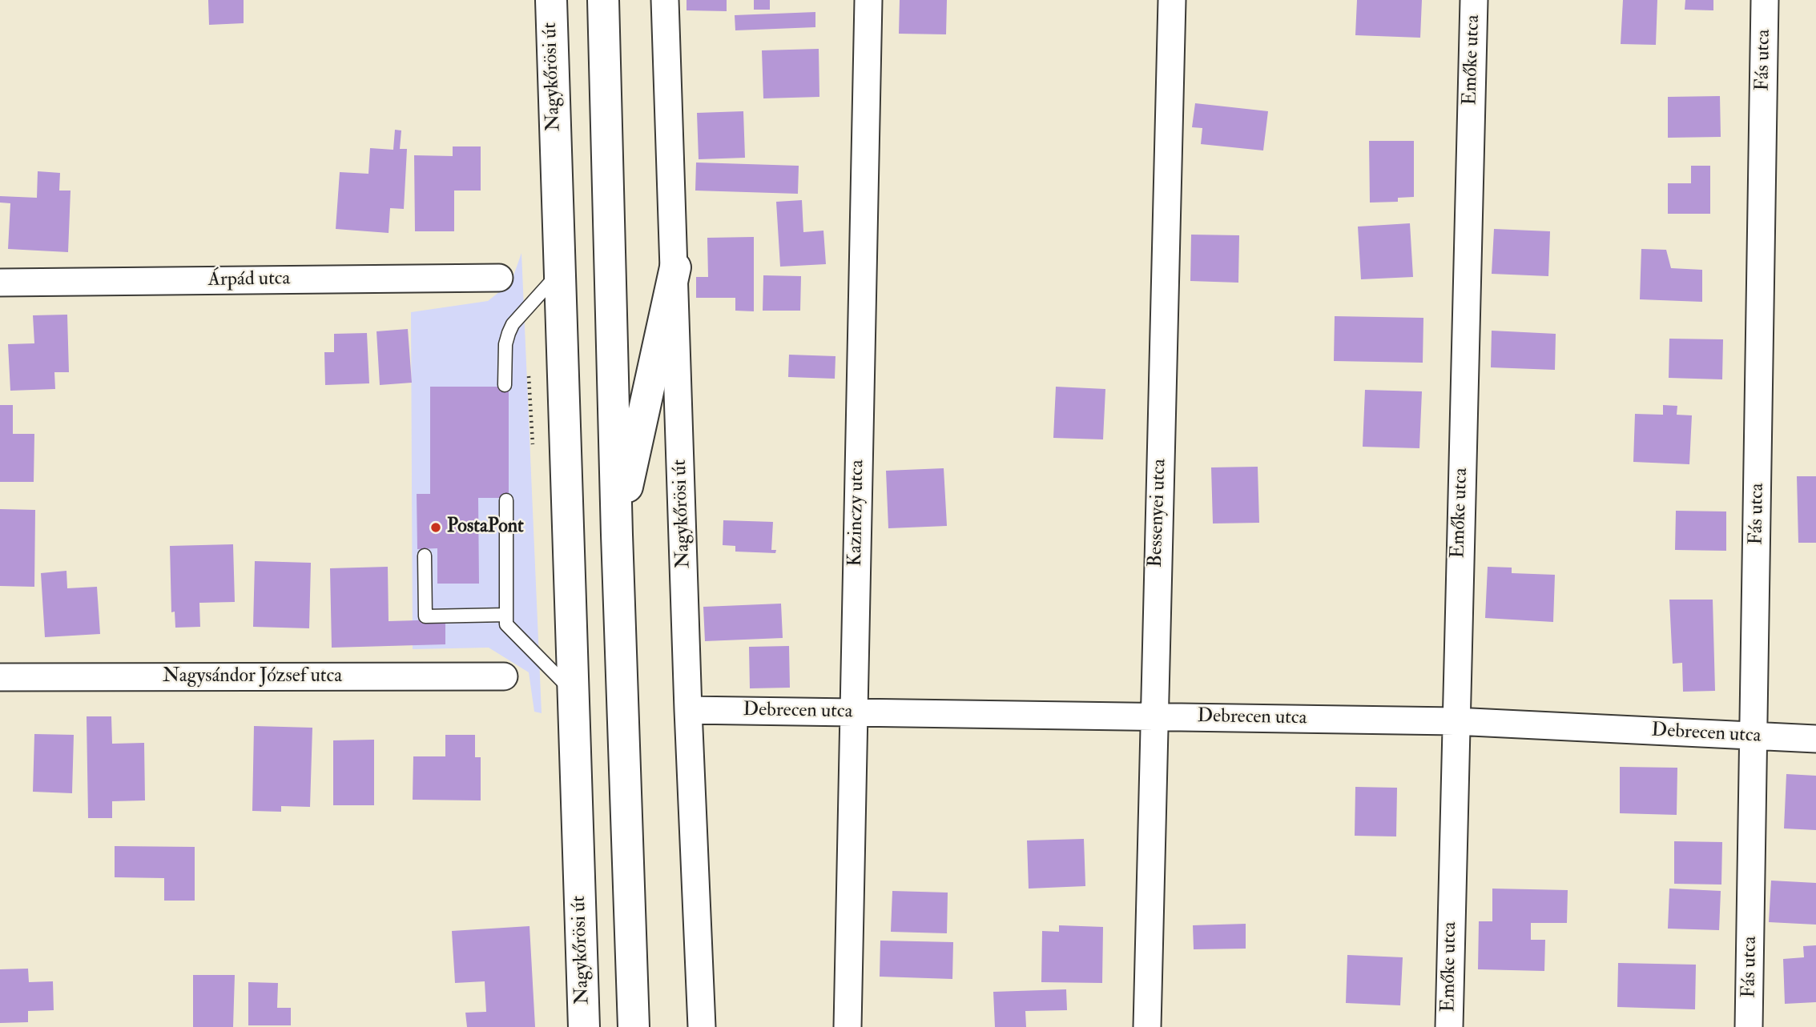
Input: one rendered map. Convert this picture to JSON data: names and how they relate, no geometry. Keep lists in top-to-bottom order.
{
  "streets": {
    "main road": ["Nagykőrösi út"],
    "street": [
      "Emőke utca",
      "Fás utca",
      "Árpád utca",
      "Kazinczy utca",
      "Bessenyei utca",
      "Nagysándor József utca",
      "Debrecen utca"
    ]
  },
  "crossings": [
    ["Emőke utca", "Debrecen utca"],
    ["Fás utca", "Debrecen utca"],
    ["Nagykőrösi út", "Debrecen utca"],
    ["Kazinczy utca", "Debrecen utca"],
    ["Bessenyei utca", "Debrecen utca"]
  ],
  "places": ["PostaPont"]
}
